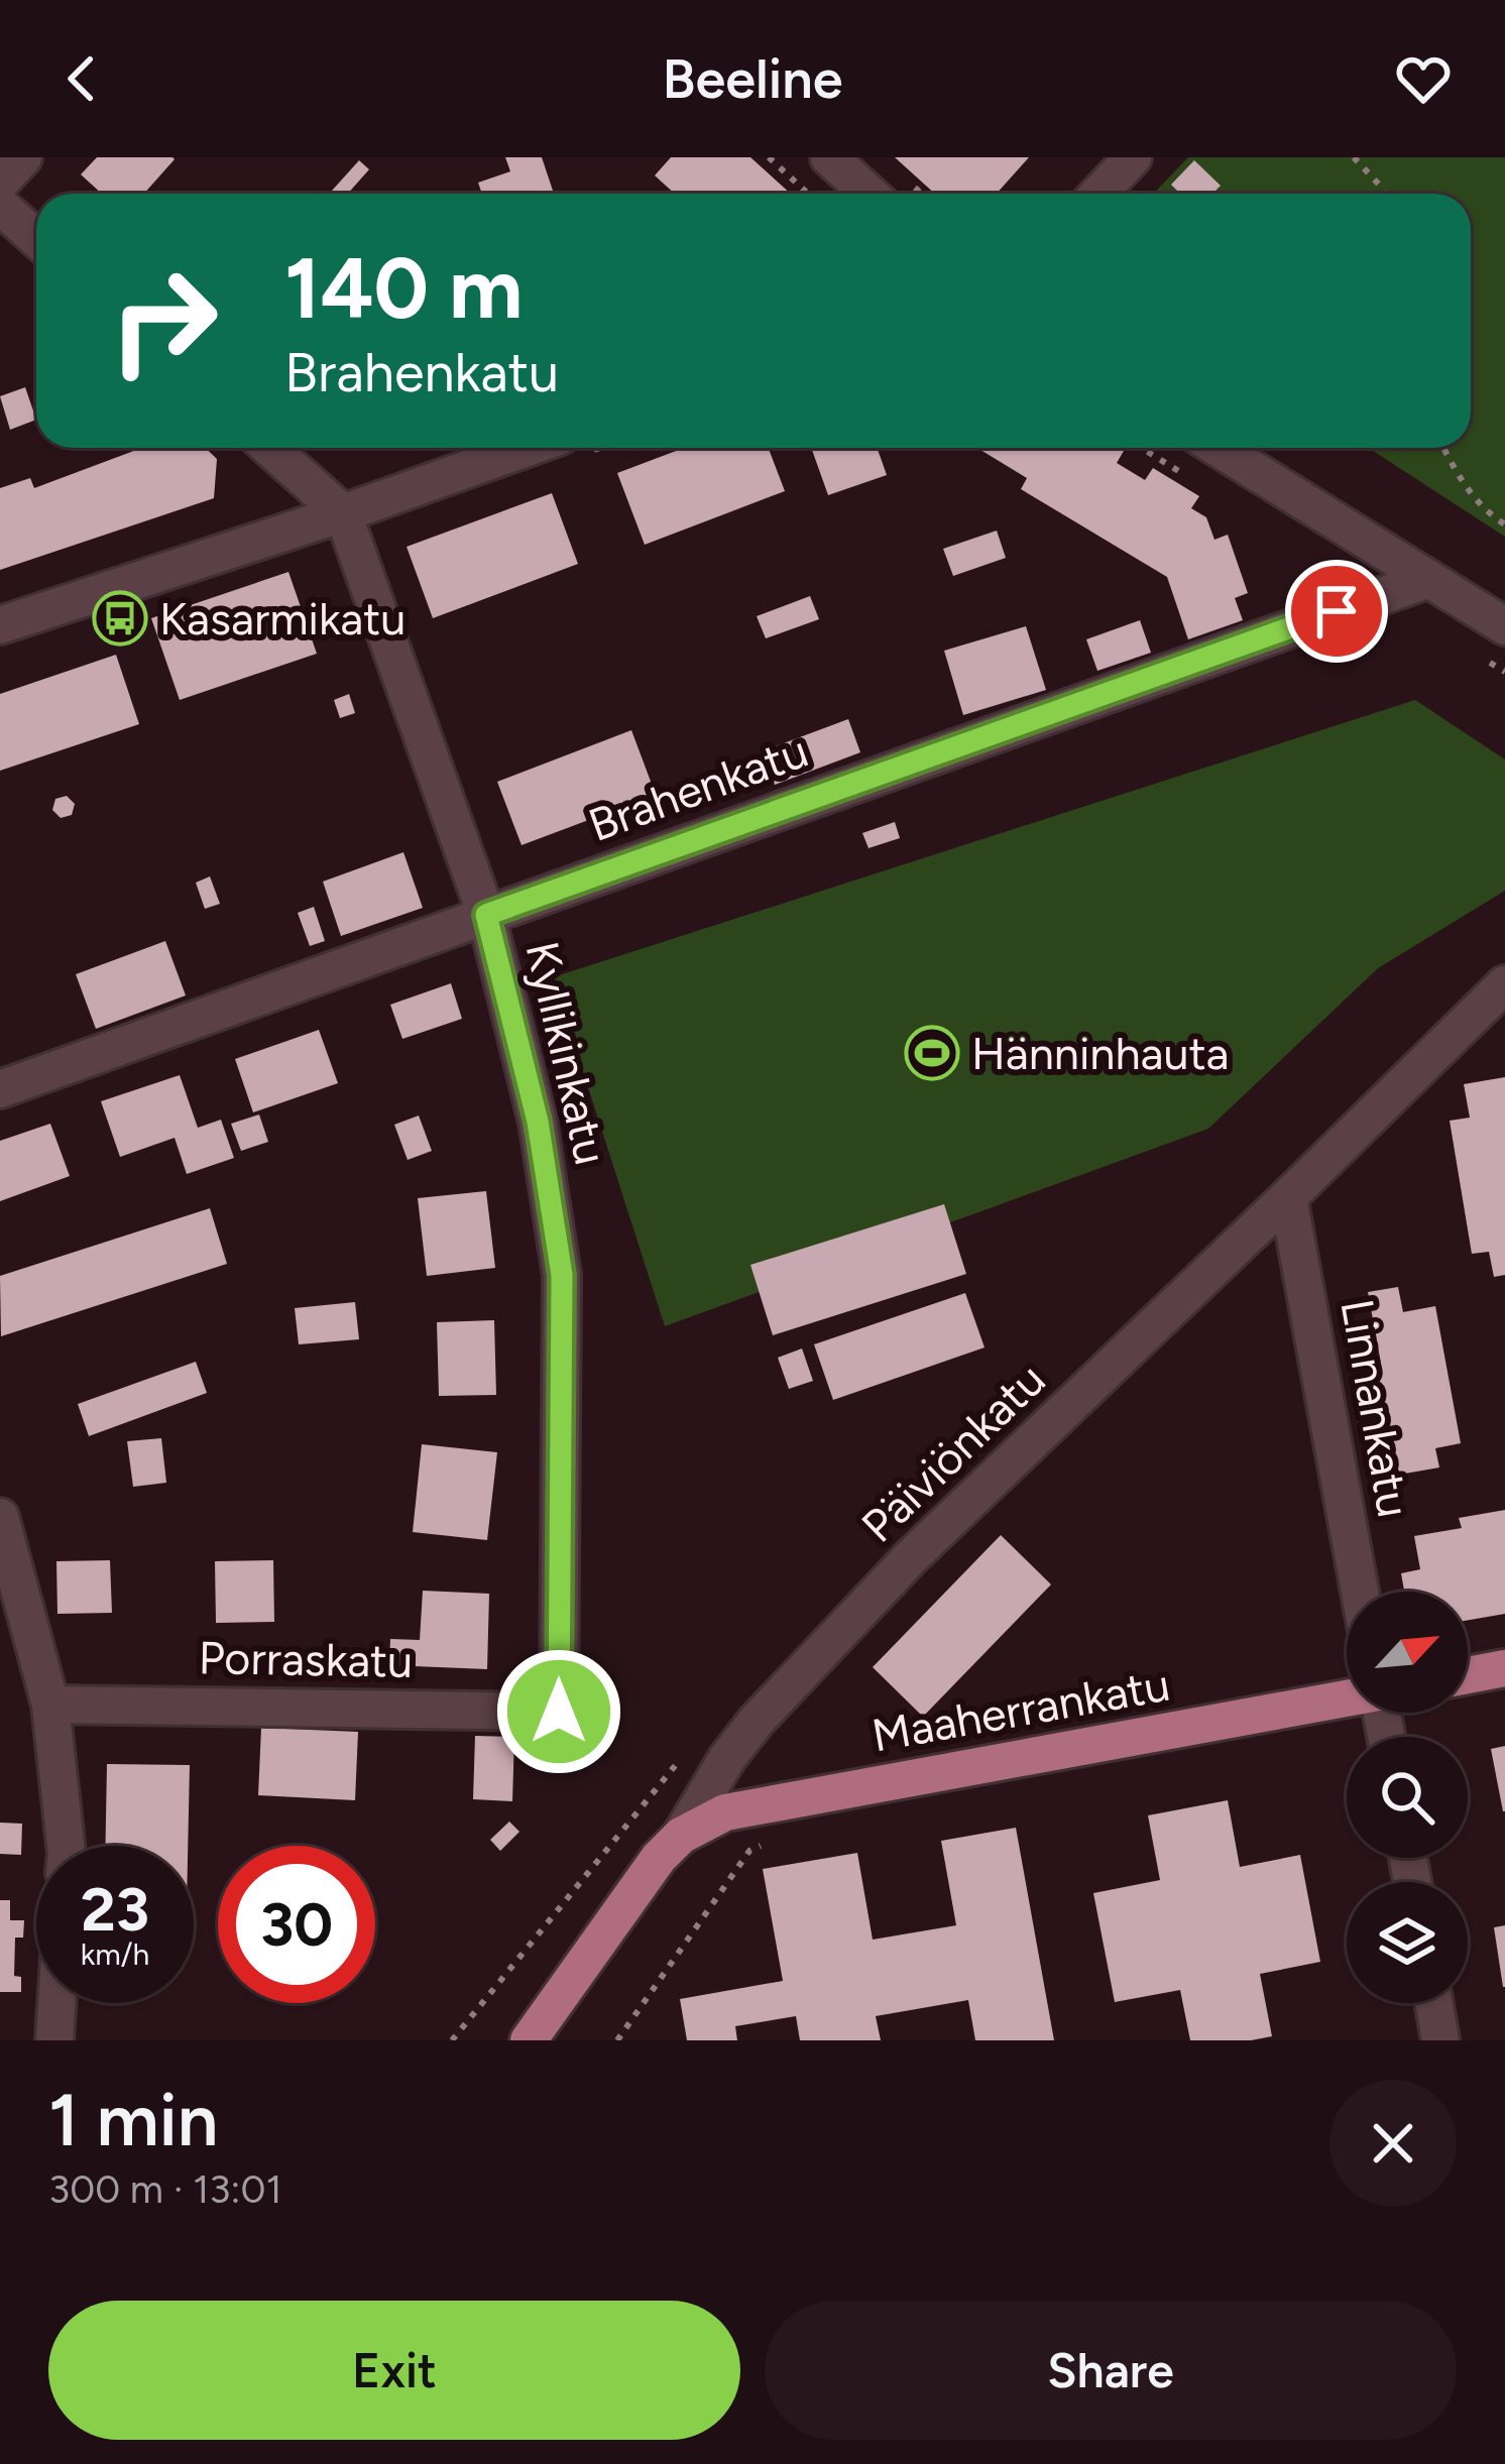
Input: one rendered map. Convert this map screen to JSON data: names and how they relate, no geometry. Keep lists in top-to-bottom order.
{
  "streets": {
    "main road": ["Päiviönkatu", "Maaherrankatu"],
    "street": [
      "Brahenkatu",
      "Kyllikinkatu",
      "Linnankatu",
      "Porraskatu"
    ]
  },
  "crossings": [
    ["Brahenkatu", "Kyllikinkatu"],
    ["Kyllikinkatu", "Porraskatu"],
    ["Linnankatu", "Päiviönkatu"],
    ["Päiviönkatu", "Maaherrankatu"]
  ],
  "places": {
    "bus stop": ["Kasarmikatu"],
    "sports": ["Hänninhauta"]
  },
  "north": "top right",
  "page": {
    "header": "Beeline",
    "turn": ["140 m", "Brahenkatu"],
    "speed": "23 km/h",
    "limit": "30",
    "heading": ["1 min", "300 m · 13:01"],
    "buttons": ["Exit", "Share"]
  }
}
